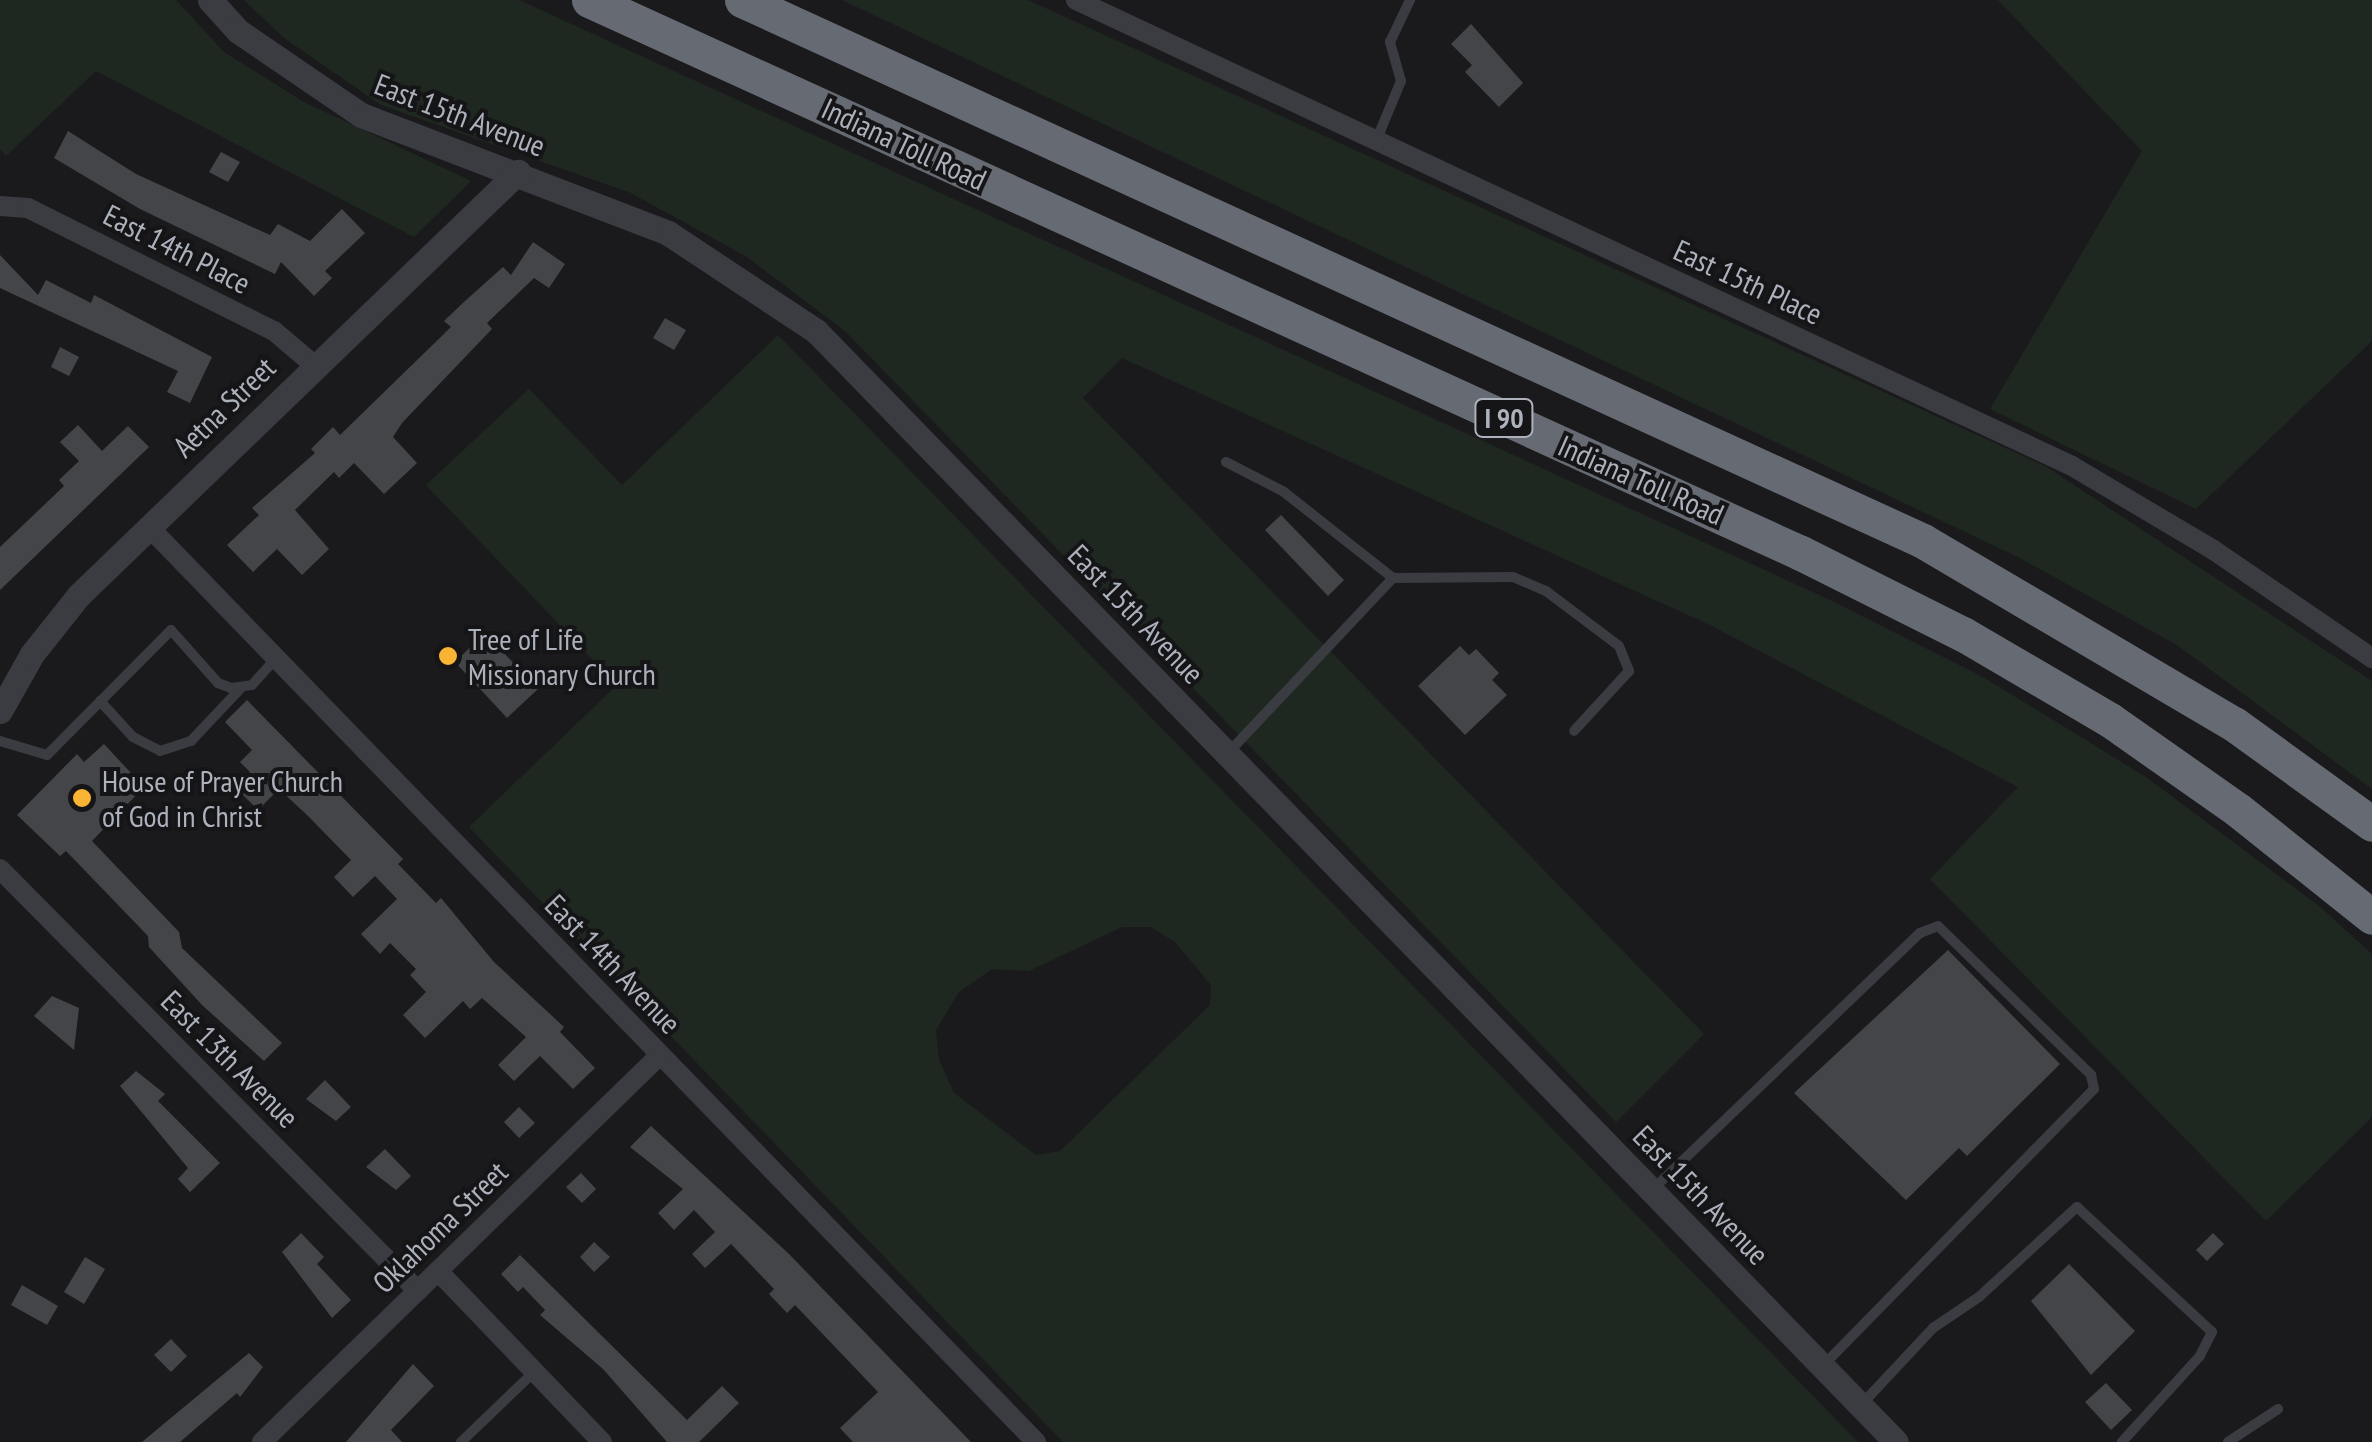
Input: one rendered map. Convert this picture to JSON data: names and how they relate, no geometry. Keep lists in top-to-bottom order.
{
  "streets": {
    "highway": ["Indiana Toll Road", "I 90"],
    "street": [
      "East 15th Avenue",
      "East 14th Place",
      "East 15th Place",
      "Aetna Street",
      "East 14th Avenue",
      "East 13th Avenue",
      "Oklahoma Street"
    ]
  },
  "crossings": [
    ["East 15th Avenue", "Aetna Street"],
    ["East 14th Place", "Aetna Street"],
    ["Aetna Street", "East 14th Avenue"],
    ["East 14th Avenue", "Oklahoma Street"],
    ["East 13th Avenue", "Oklahoma Street"]
  ],
  "places": ["Tree of Life Missionary Church", "House of Prayer Church of God in Christ"]
}
